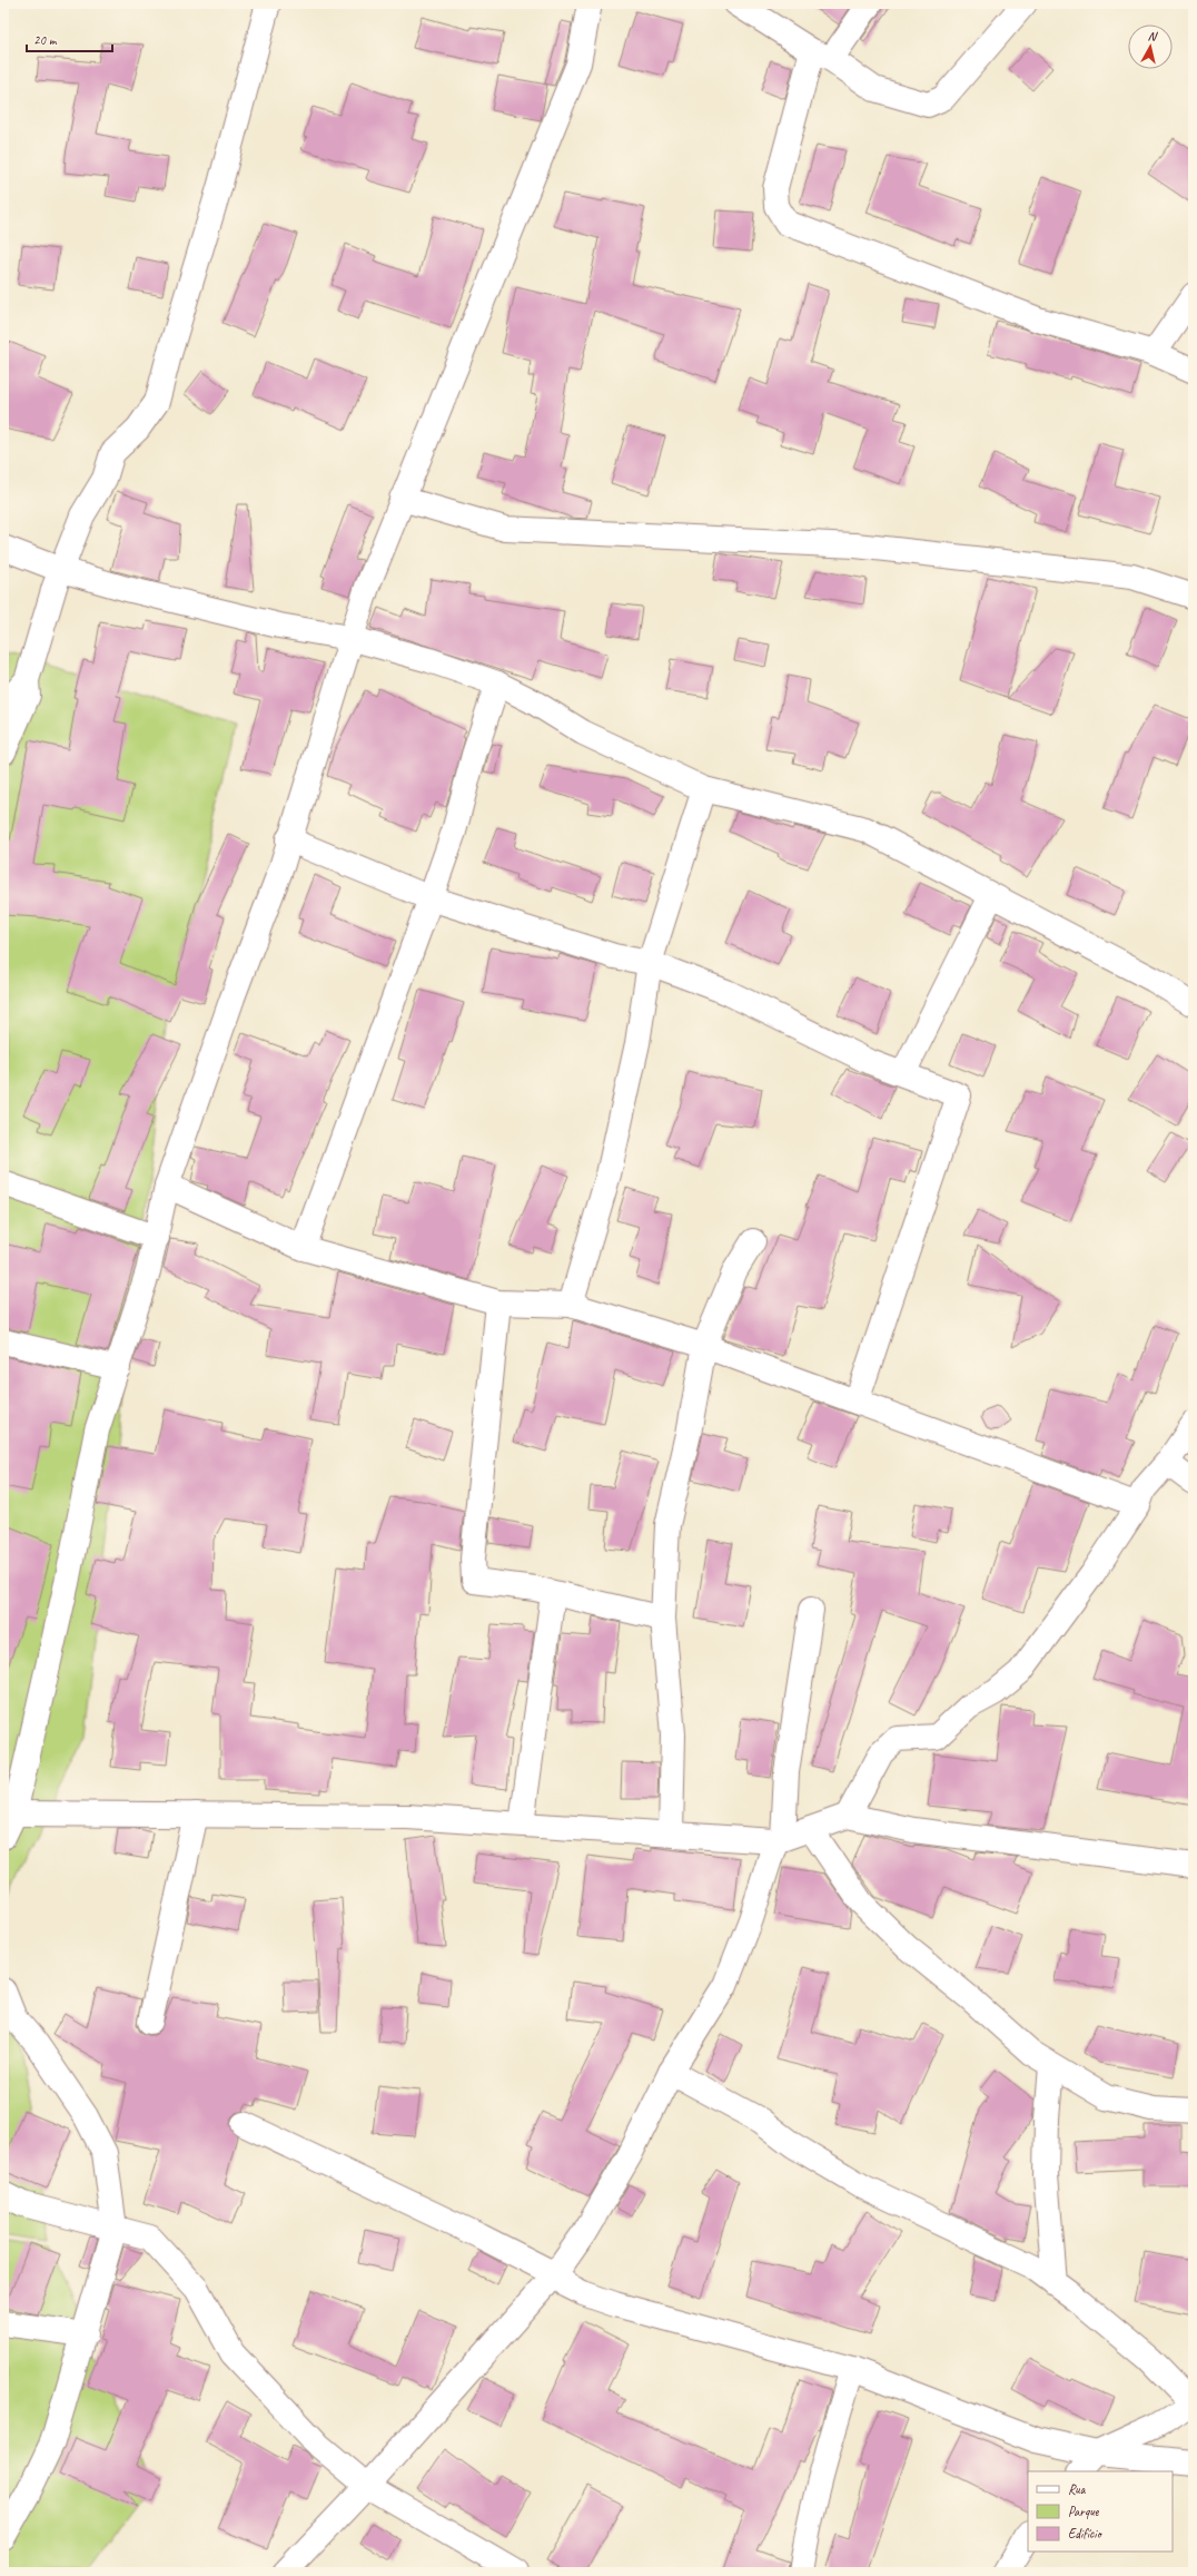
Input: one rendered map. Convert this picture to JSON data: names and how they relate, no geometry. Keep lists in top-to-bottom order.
{
  "legend": ["Rua", "Parque", "Edifício"],
  "scale_bar": "20 m",
  "north": "top"
}
